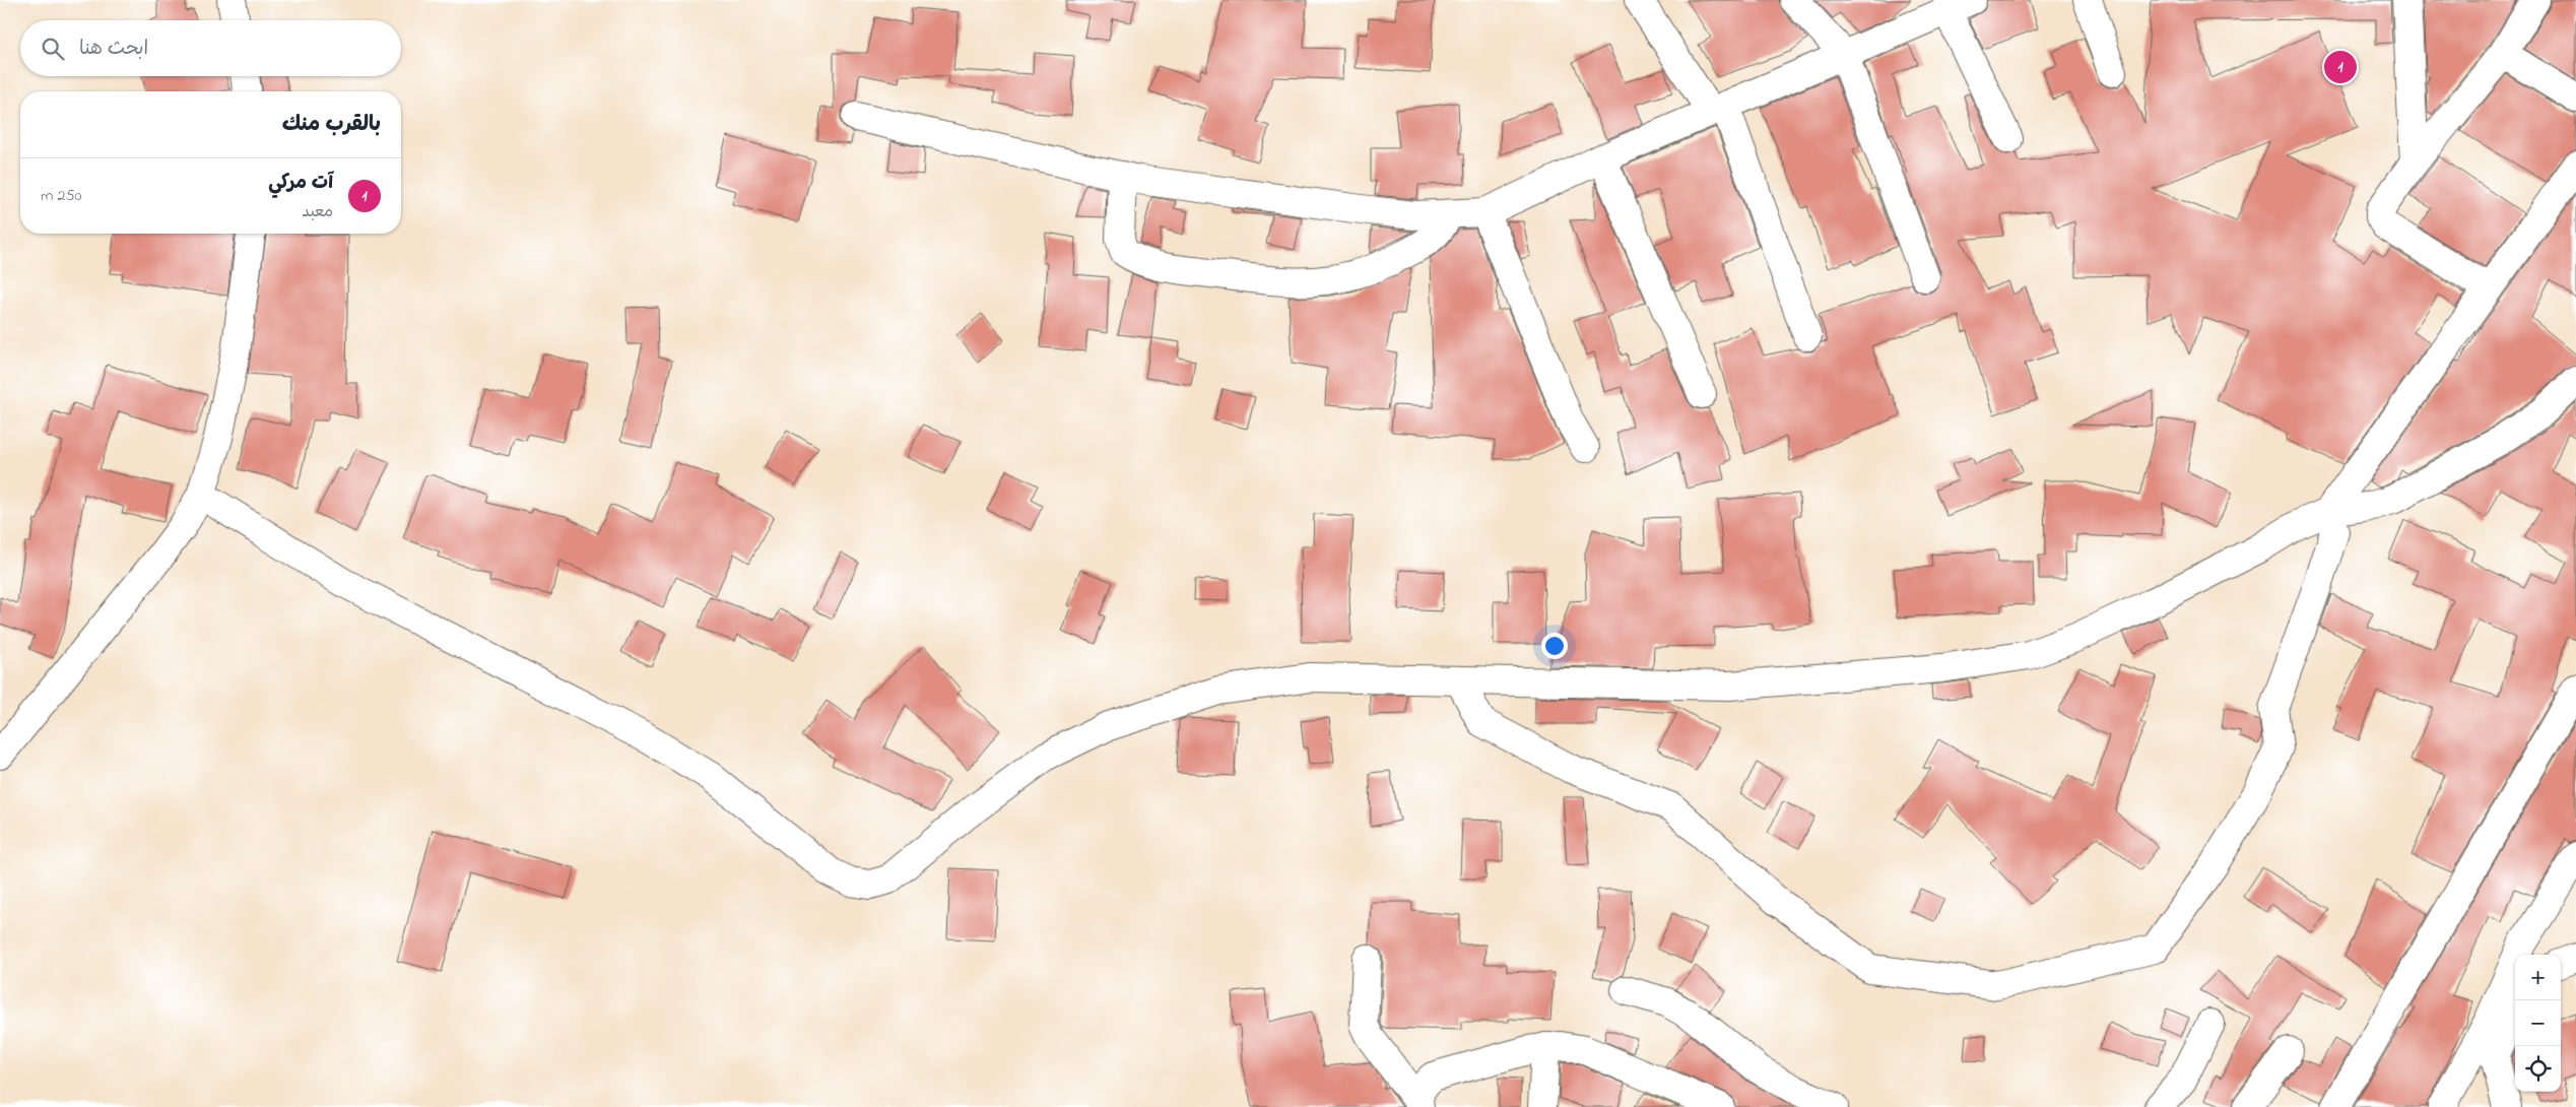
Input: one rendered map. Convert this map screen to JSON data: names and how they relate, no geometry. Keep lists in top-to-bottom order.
{
  "page": {
    "search": "ابحث هنا",
    "pins": "1",
    "heading": "بالقرب منك",
    "list": [
      {
        "mark": "1",
        "name": "آت مركي",
        "note": "معبد",
        "value": "250 m"
      }
    ],
    "map_buttons": ["+", "−"]
  }
}
